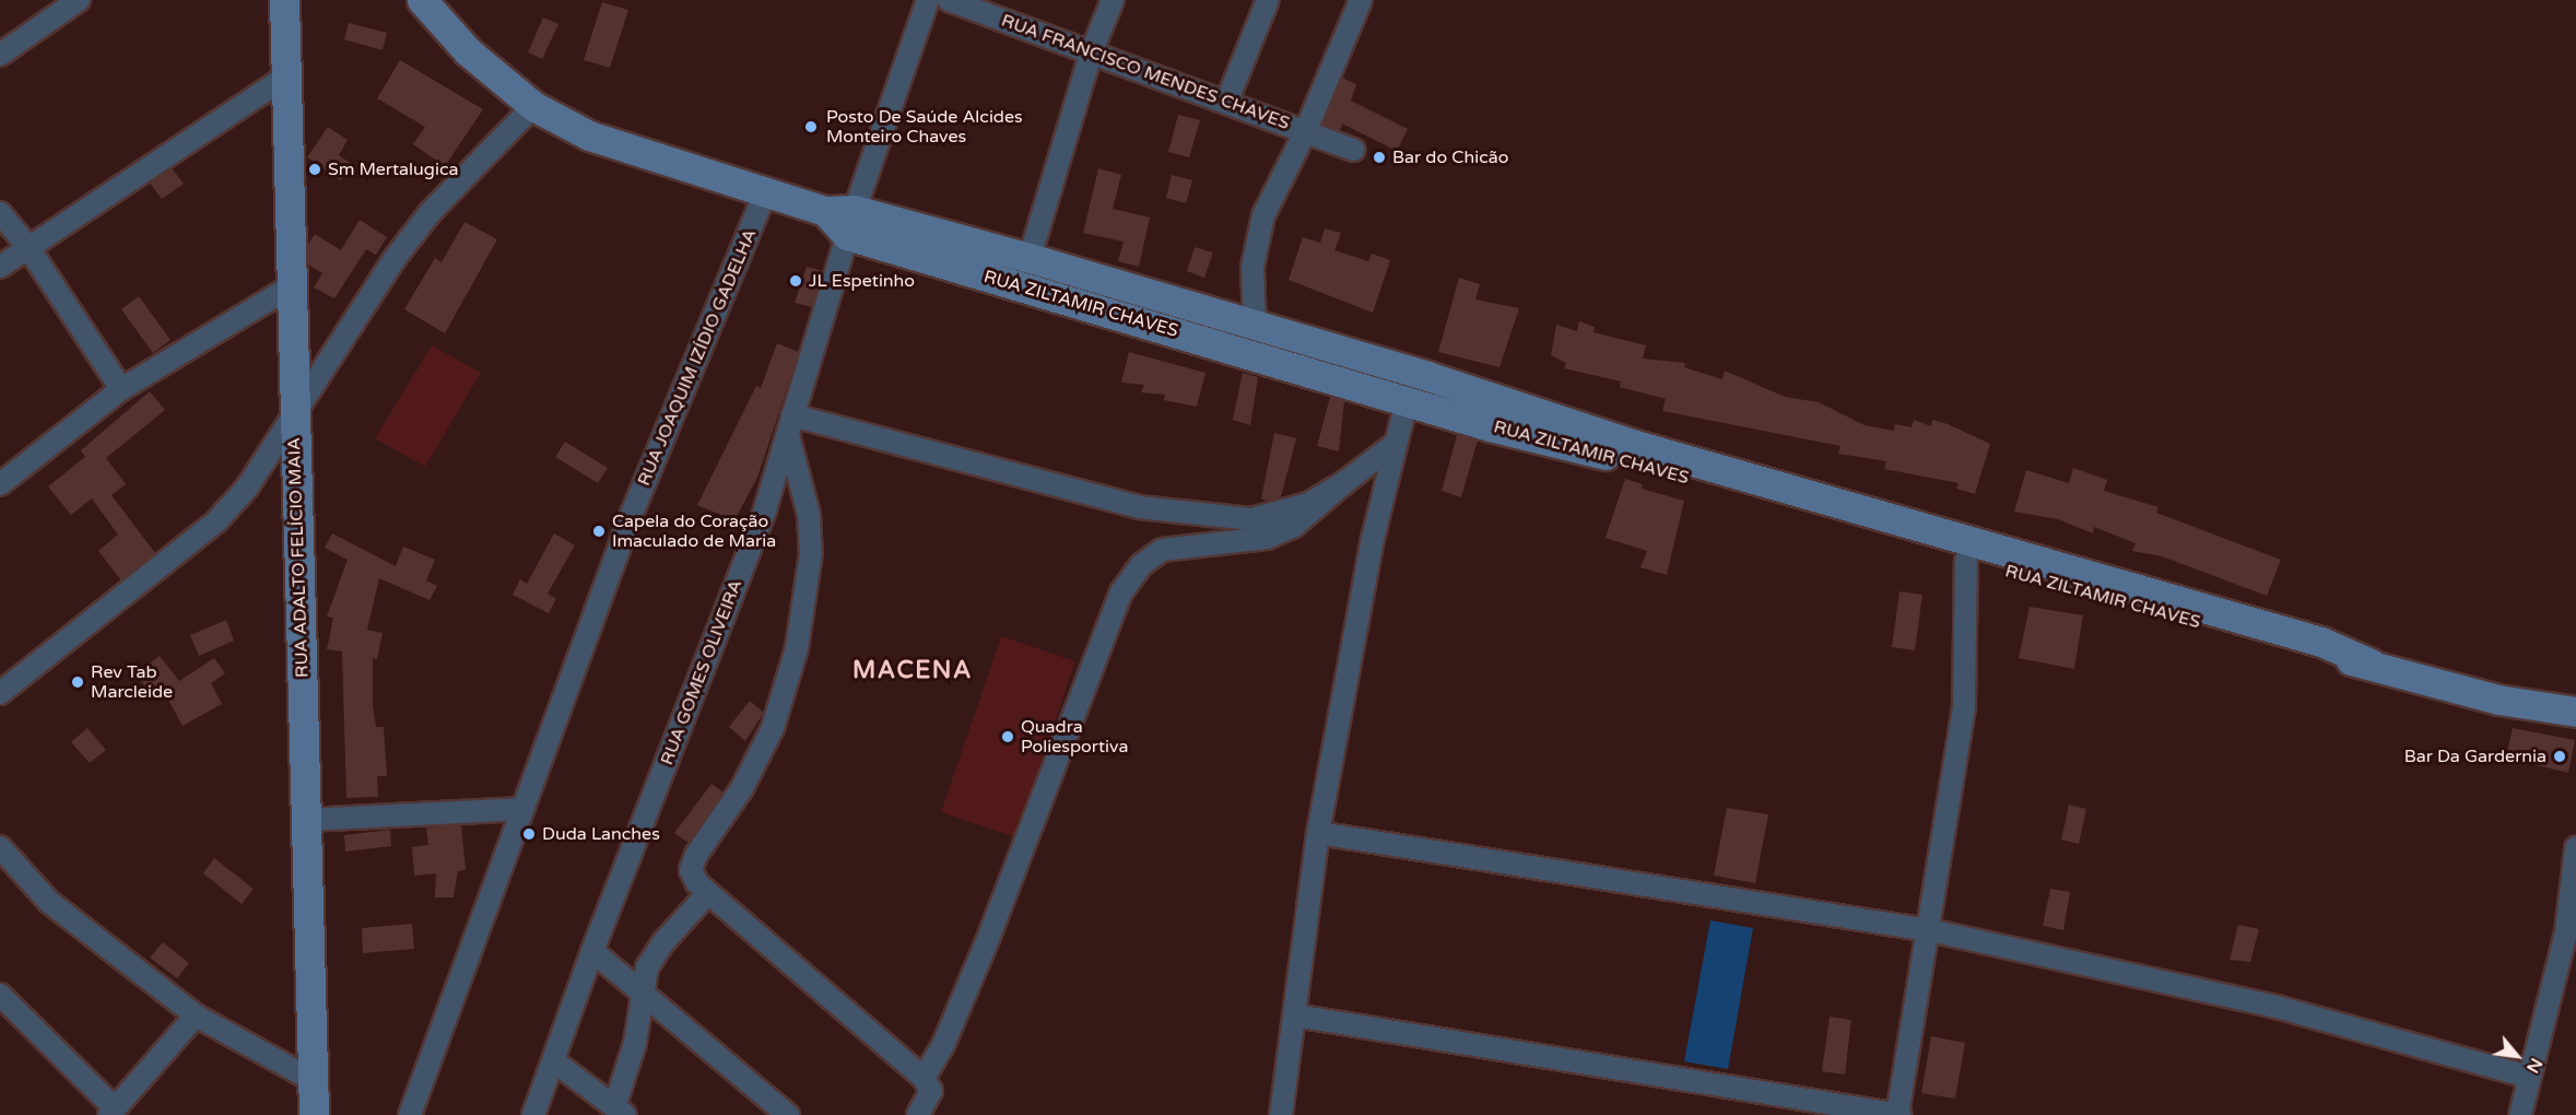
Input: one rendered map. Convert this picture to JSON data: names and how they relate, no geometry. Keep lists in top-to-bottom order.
{
  "streets": {
    "street": [
      "RUA FRANCISCO MENDES CHAVES",
      "RUA ZILTAMIR CHAVES",
      "RUA JOAQUIM IZÍDIO GADELHA",
      "RUA ADALTO FELÍCIO MAIA",
      "RUA GOMES OLIVEIRA"
    ]
  },
  "crossings": [
    ["RUA ZILTAMIR CHAVES", "RUA GOMES OLIVEIRA"]
  ],
  "districts": ["MACENA"],
  "places": [
    "Posto De Saúde Alcides Monteiro Chaves",
    "Bar do Chicão",
    "Sm Mertalugica",
    "JL Espetinho",
    "Capela do Coração Imaculado de Maria",
    "Rev Tab Marcleide",
    "Quadra Poliesportiva",
    "Bar Da Gardernia",
    "Duda Lanches"
  ],
  "north": "bottom right"
}
